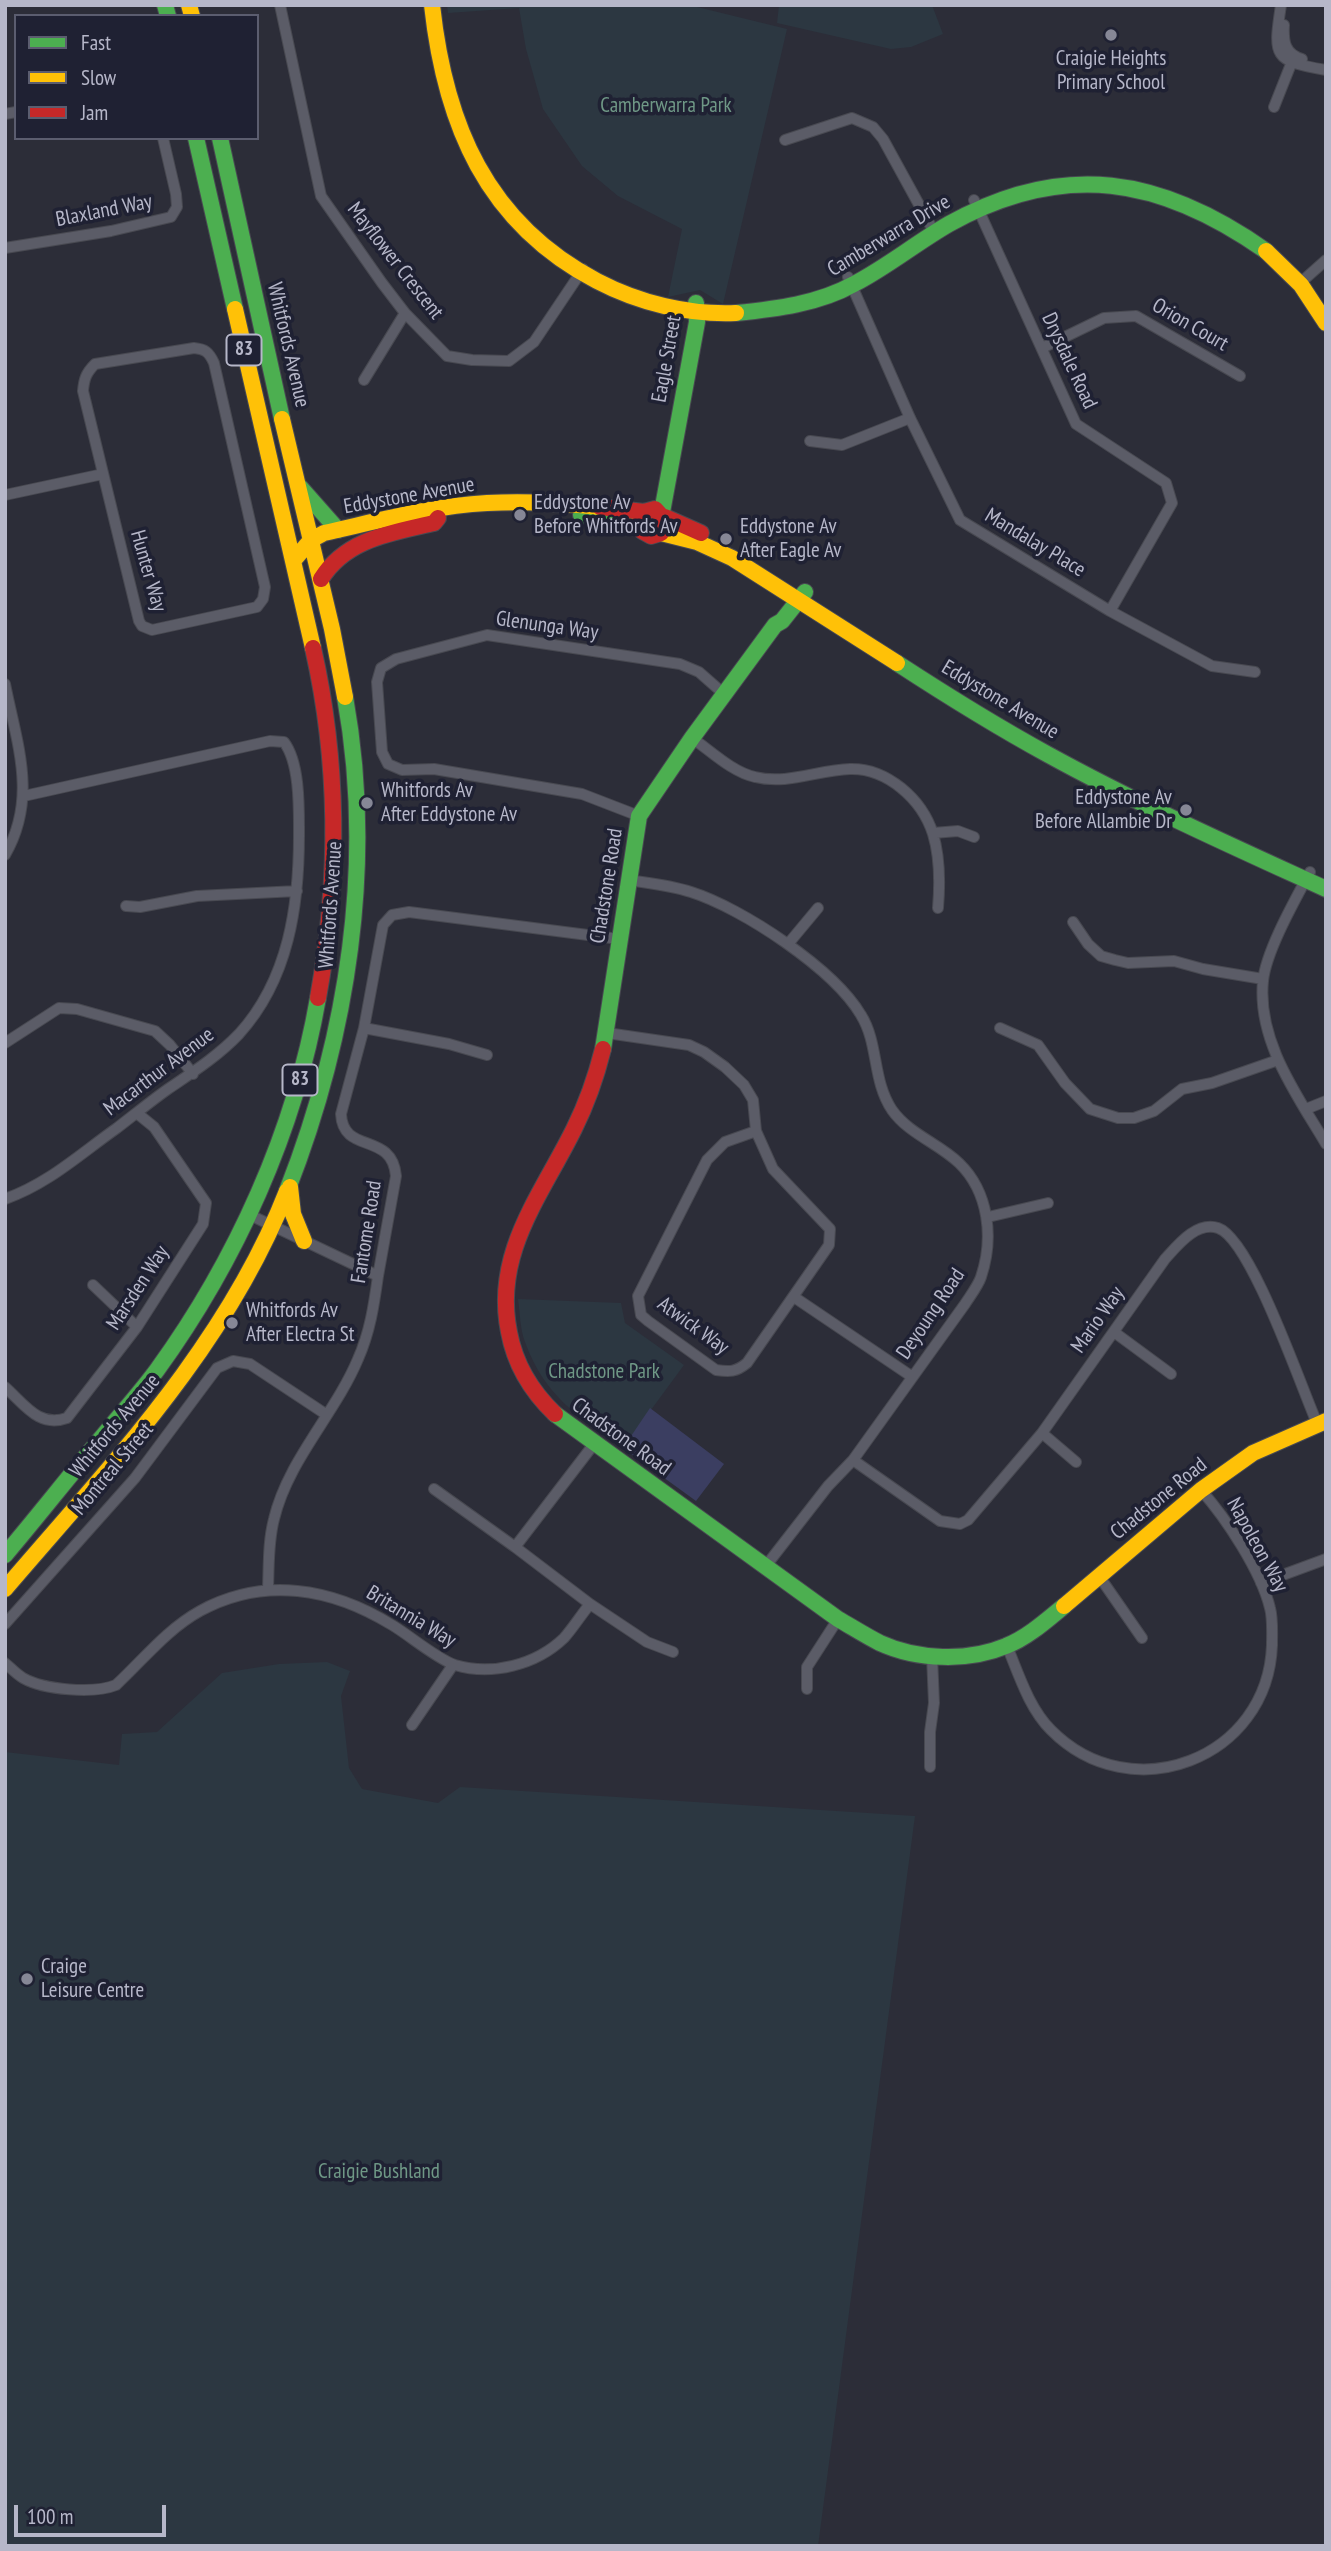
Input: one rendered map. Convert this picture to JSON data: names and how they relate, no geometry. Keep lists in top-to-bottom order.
{
  "streets": {
    "main road": [
      "Camberwarra Drive",
      "Whitfords Avenue",
      "83",
      "Eagle Street",
      "Eddystone Avenue",
      "Chadstone Road"
    ],
    "street": [
      "Blaxland Way",
      "Mayflower Crescent",
      "Orion Court",
      "Drysdale Road",
      "Mandalay Place",
      "Hunter Way",
      "Glenunga Way",
      "Macarthur Avenue",
      "Fantome Road",
      "Marsden Way",
      "Deyoung Road",
      "Mario Way",
      "Atwick Way",
      "Montreal Street",
      "Napoleon Way",
      "Britannia Way"
    ]
  },
  "crossings": [
    ["Camberwarra Drive", "Mayflower Crescent"],
    ["Camberwarra Drive", "Eagle Street"],
    ["Camberwarra Drive", "Drysdale Road"],
    ["Camberwarra Drive", "Mandalay Place"],
    ["Orion Court", "Drysdale Road"],
    ["Whitfords Avenue", "Eddystone Avenue"],
    ["Eagle Street", "Eddystone Avenue"],
    ["Drysdale Road", "Mandalay Place"],
    ["Eddystone Avenue", "Chadstone Road"],
    ["Glenunga Way", "Chadstone Road"],
    ["Chadstone Road", "Fantome Road"],
    ["Chadstone Road", "Deyoung Road"],
    ["Chadstone Road", "Mario Way"],
    ["Chadstone Road", "Atwick Way"],
    ["Chadstone Road", "Napoleon Way"],
    ["Macarthur Avenue", "Marsden Way"],
    ["Fantome Road", "Montreal Street"],
    ["Fantome Road", "Britannia Way"],
    ["Deyoung Road", "Mario Way"]
  ],
  "parks": ["Camberwarra Park", "Chadstone Park", "Craigie Bushland"],
  "places": [
    "Craigie Heights Primary School",
    "Eddystone Av Before Whitfords Av",
    "Eddystone Av After Eagle Av",
    "Whitfords Av After Eddystone Av",
    "Eddystone Av Before Allambie Dr",
    "Whitfords Av After Electra St",
    "Craige Leisure Centre"
  ],
  "legend": ["Fast", "Slow", "Jam"],
  "scale_bar": "100 m"
}
